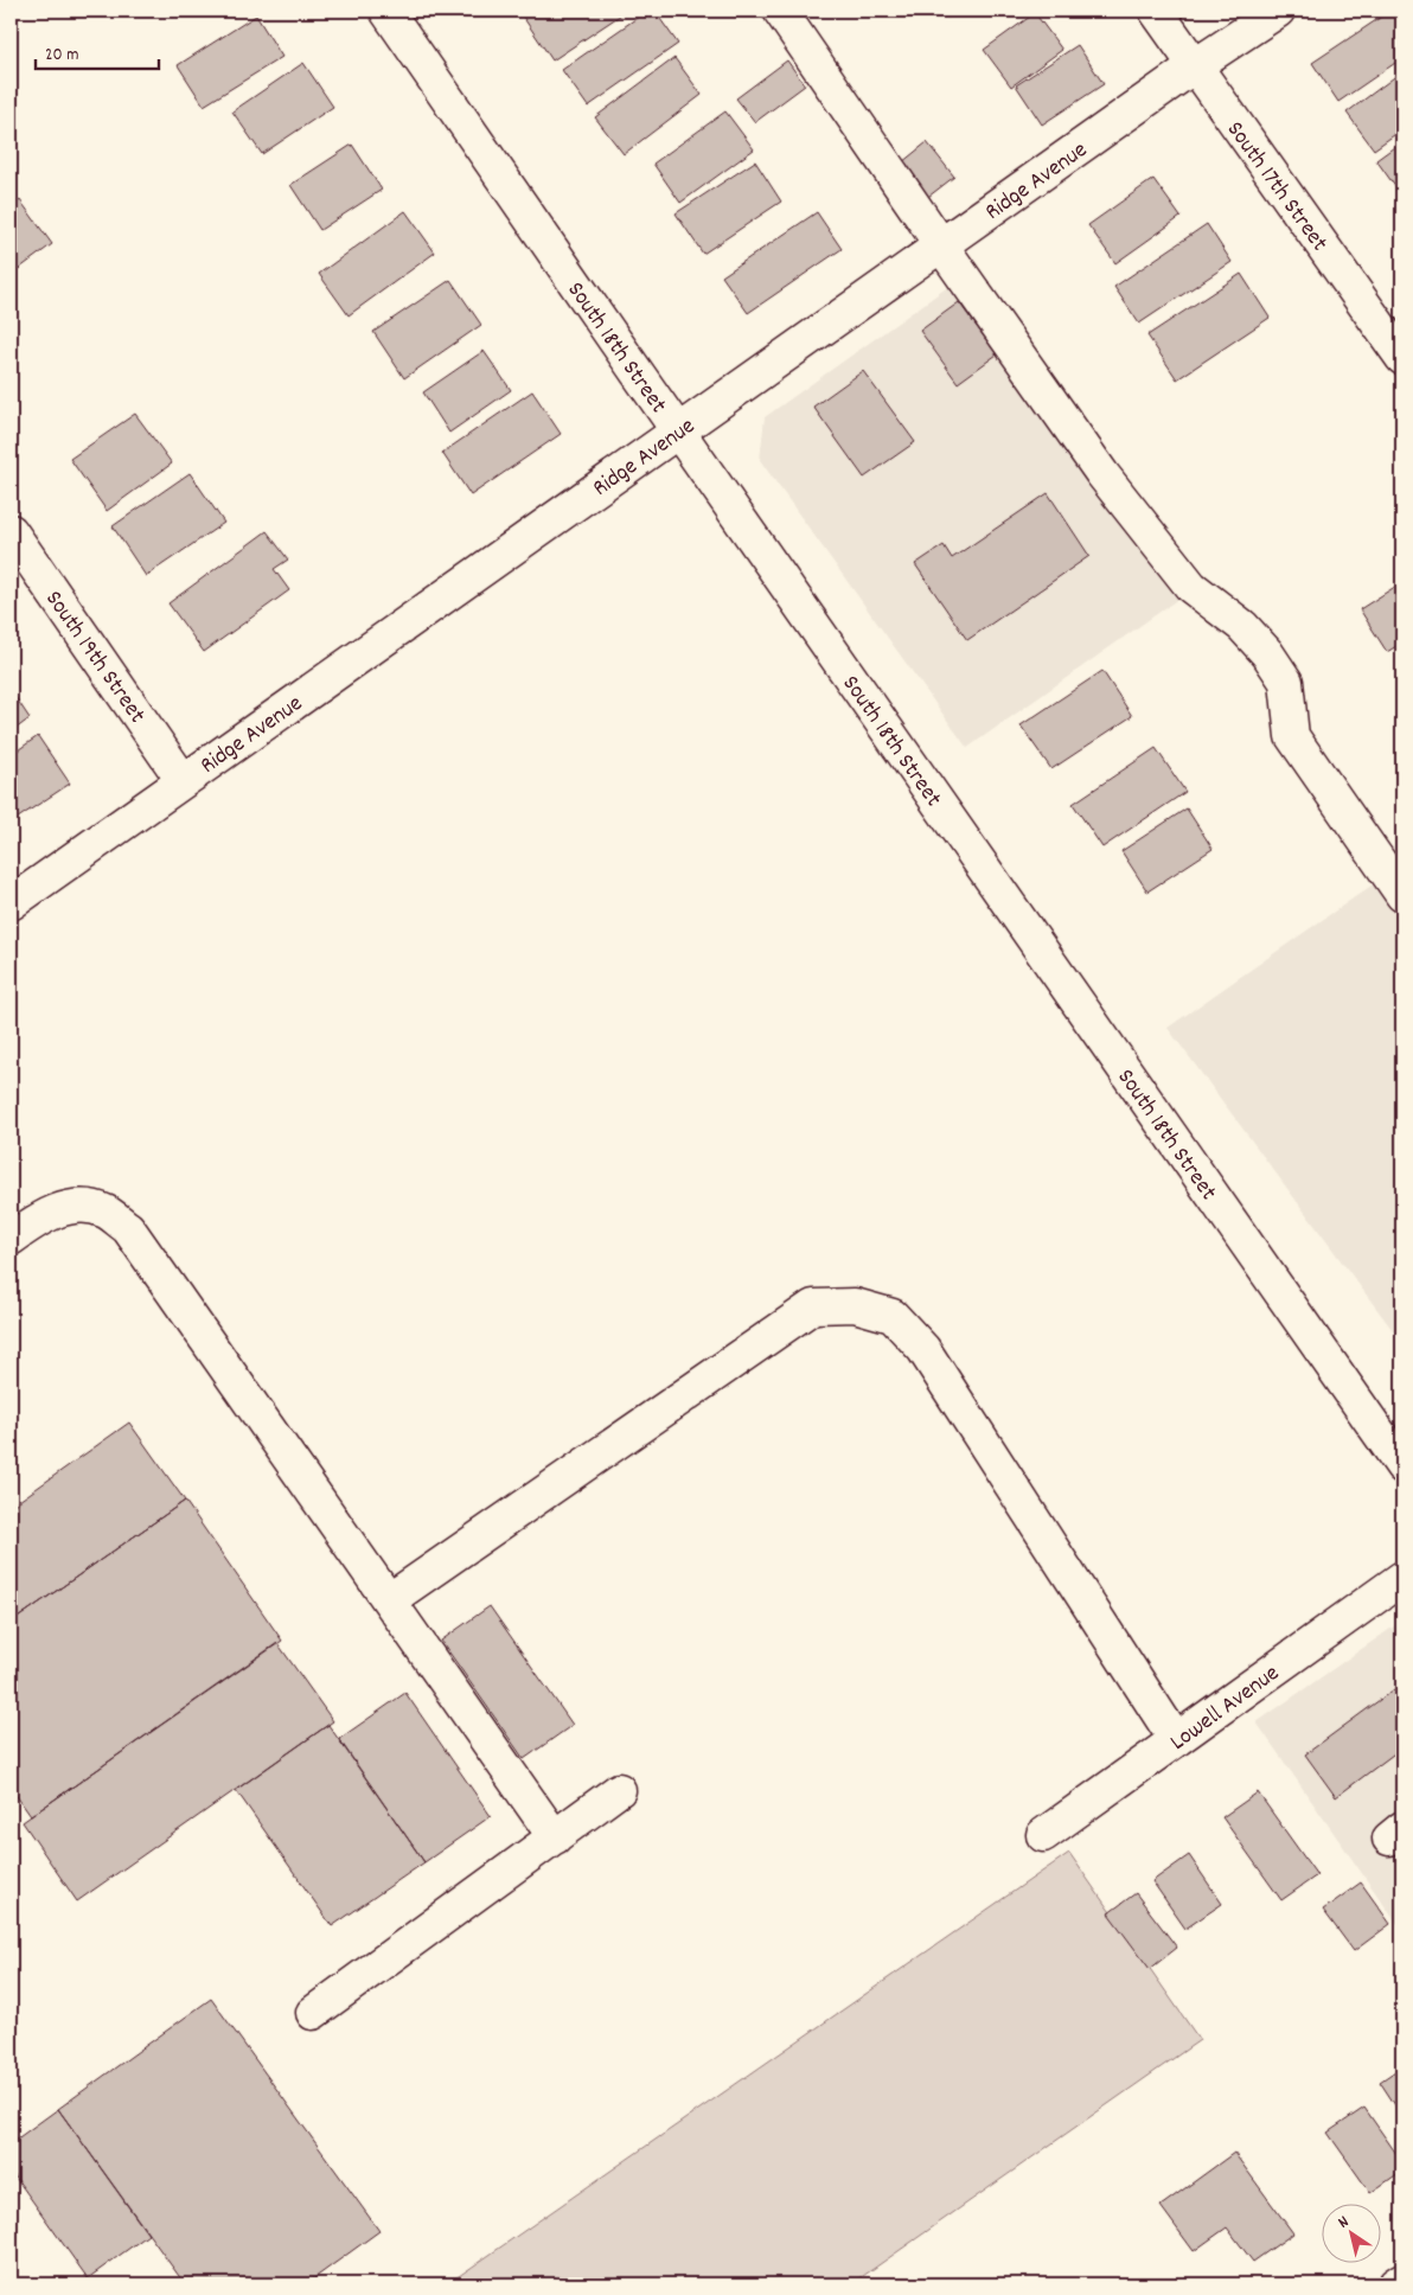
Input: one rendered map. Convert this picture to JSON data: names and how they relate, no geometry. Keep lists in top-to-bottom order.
{
  "streets": {
    "street": [
      "Ridge Avenue",
      "South 17th Street",
      "South 18th Street",
      "South 19th Street",
      "Lowell Avenue"
    ]
  },
  "crossings": [
    ["Ridge Avenue", "South 17th Street"],
    ["Ridge Avenue", "South 18th Street"],
    ["Ridge Avenue", "South 19th Street"]
  ],
  "scale_bar": "20 m",
  "north": "top left"
}
